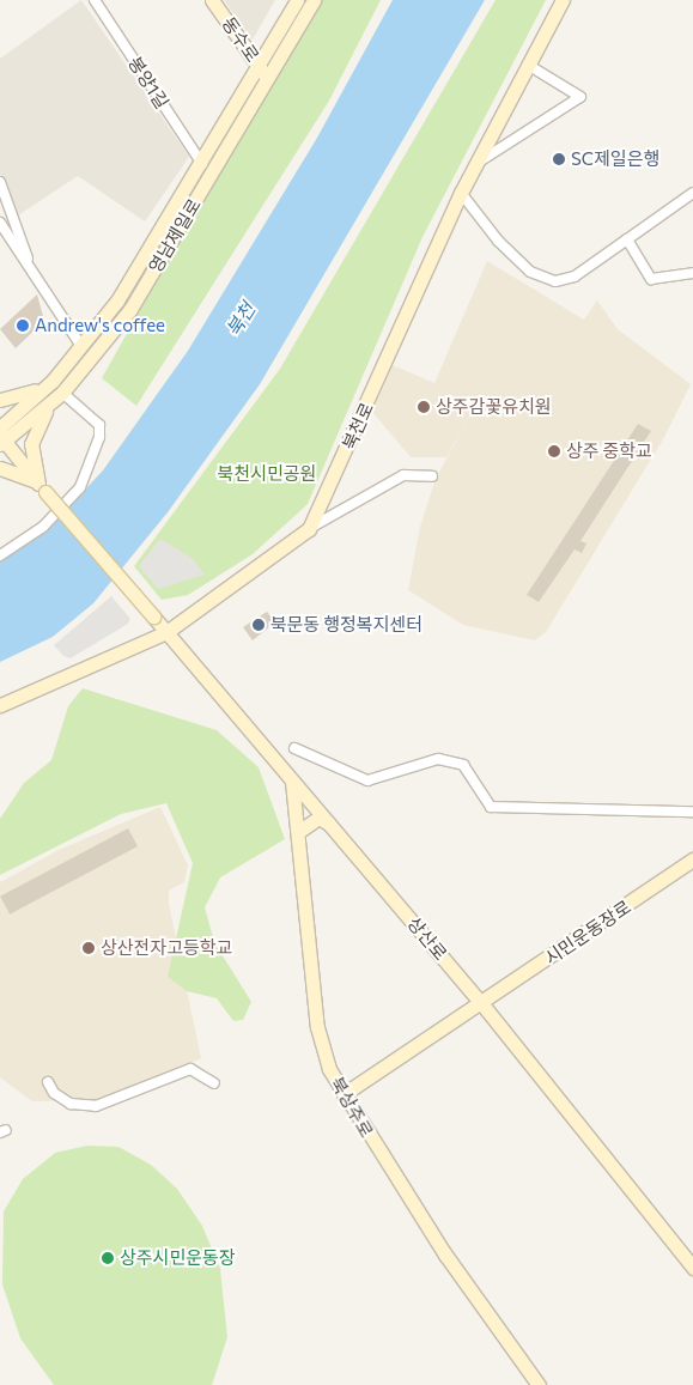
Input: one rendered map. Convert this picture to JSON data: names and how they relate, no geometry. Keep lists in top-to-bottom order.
{
  "streets": {
    "street": [
      "동수로",
      "봉양1길",
      "영남제일로",
      "북천로",
      "시민운동장로",
      "상산로",
      "북상주로"
    ]
  },
  "crossings": [
    ["동수로", "영남제일로"],
    ["봉양1길", "영남제일로"],
    ["북천로", "상산로"],
    ["시민운동장로", "상산로"],
    ["시민운동장로", "북상주로"],
    ["상산로", "북상주로"]
  ],
  "water": ["북천"],
  "parks": ["북천시민공원"],
  "places": [
    "SC제일은행",
    "Andrew's coffee",
    "상주감꽃유치원",
    "상주 중학교",
    "북문동 행정복지센터",
    "상산전자고등학교",
    "상주시민운동장"
  ]
}
